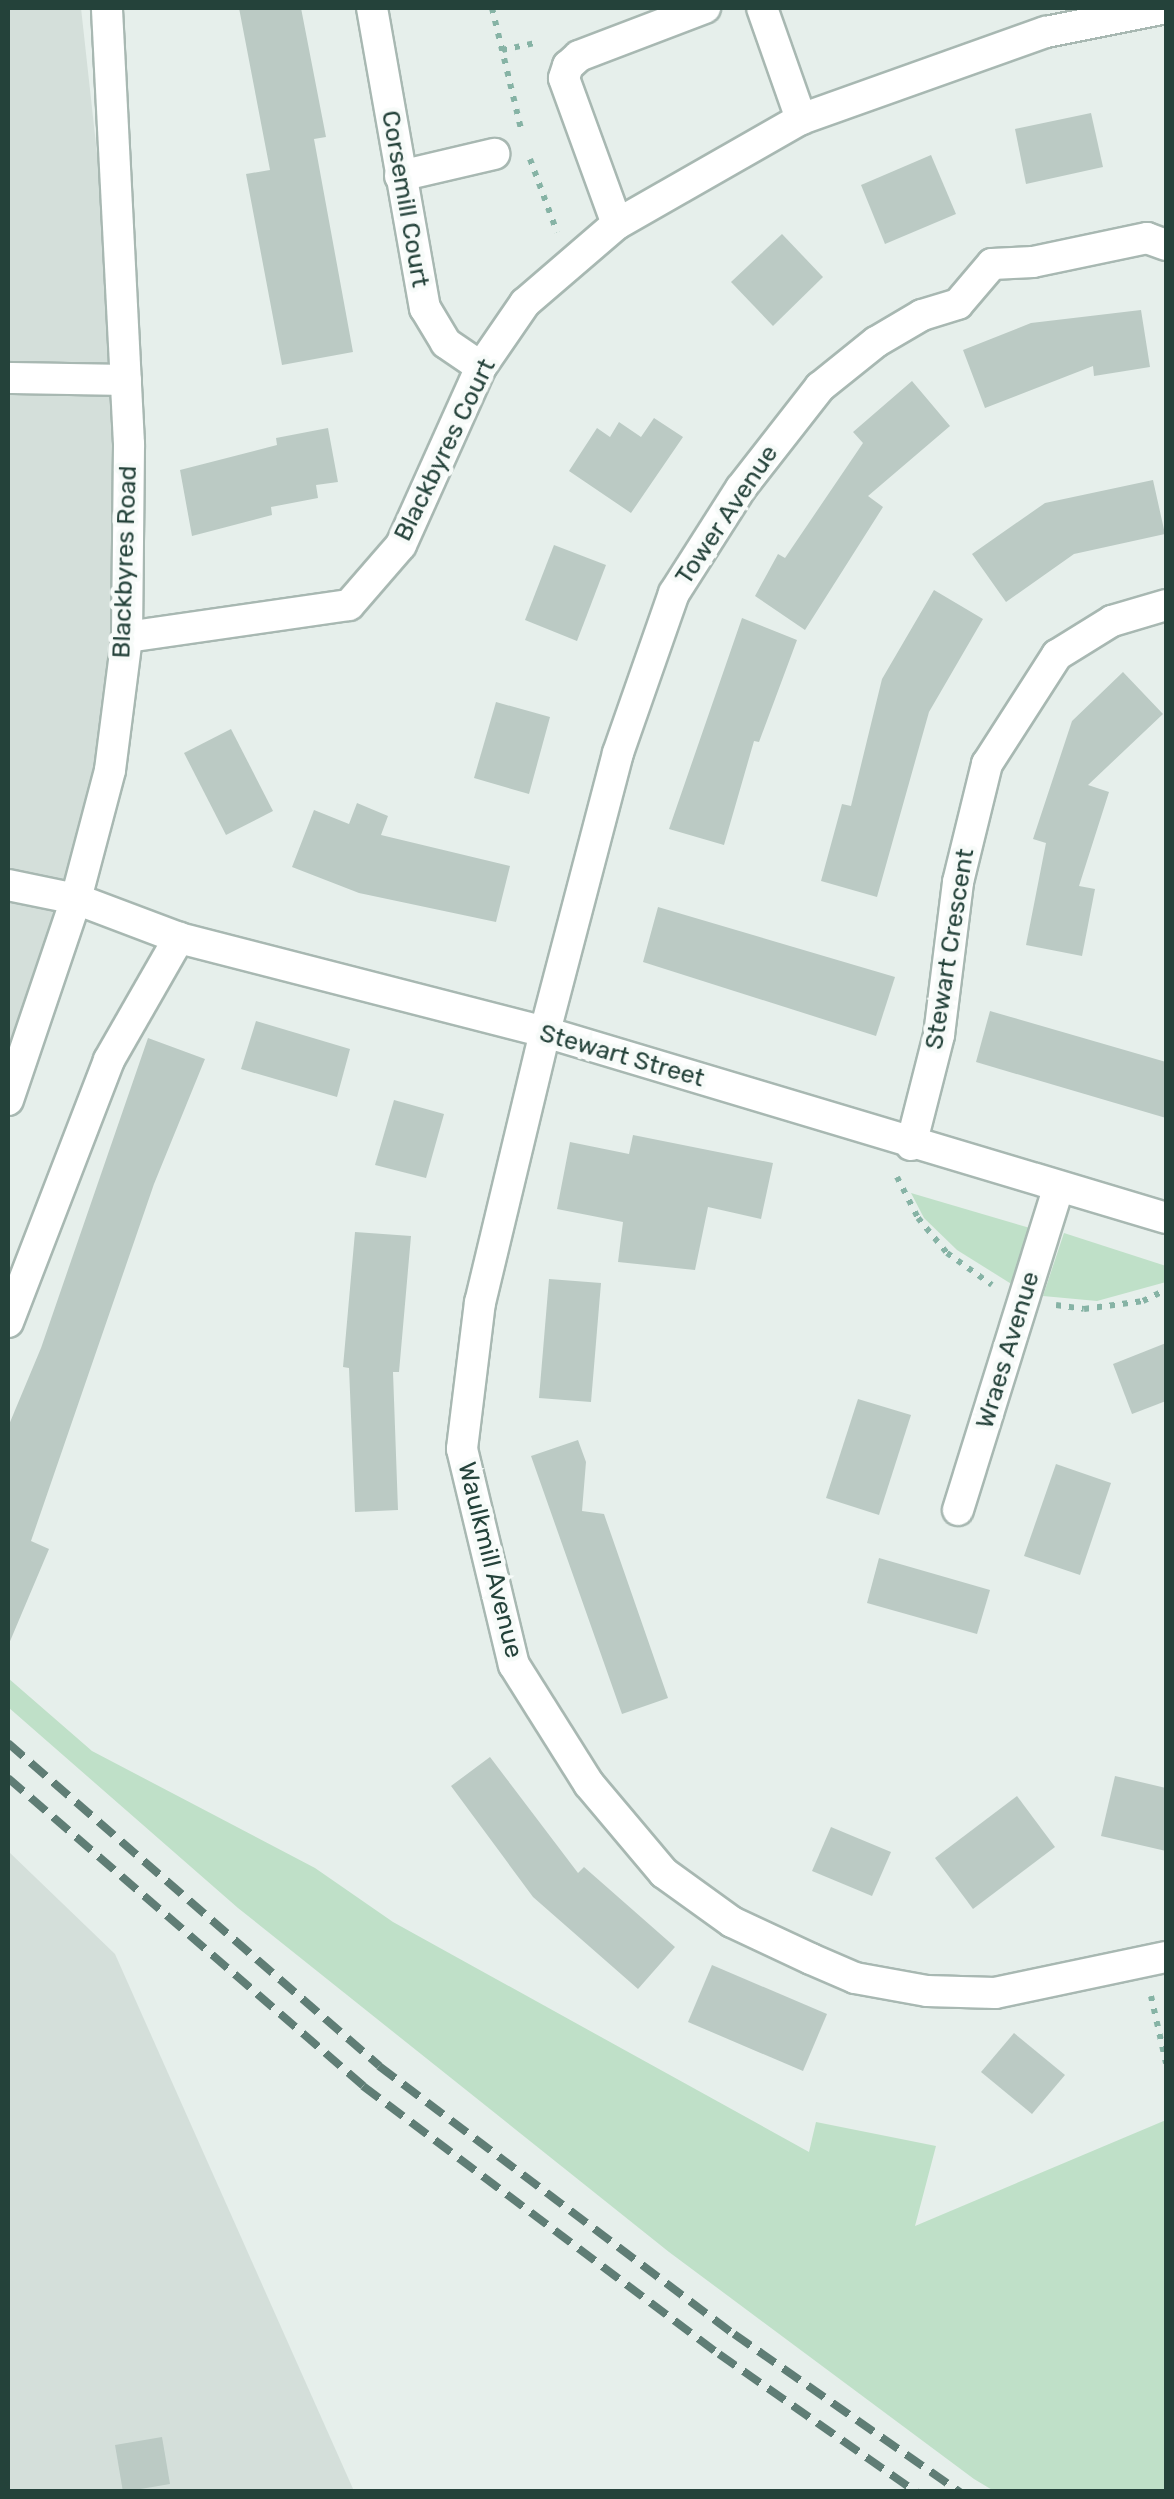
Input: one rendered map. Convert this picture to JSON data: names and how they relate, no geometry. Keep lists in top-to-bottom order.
{
  "streets": {
    "street": [
      "Corsemill Court",
      "Blackbyres Court",
      "Tower Avenue",
      "Blackbyres Road",
      "Stewart Crescent",
      "Stewart Street",
      "Wraes Avenue",
      "Waulkmill Avenue"
    ]
  },
  "crossings": [
    ["Corsemill Court", "Blackbyres Court"],
    ["Blackbyres Court", "Blackbyres Road"],
    ["Tower Avenue", "Stewart Street"],
    ["Tower Avenue", "Waulkmill Avenue"],
    ["Blackbyres Road", "Stewart Street"],
    ["Stewart Crescent", "Stewart Street"],
    ["Stewart Street", "Wraes Avenue"],
    ["Stewart Street", "Waulkmill Avenue"]
  ]
}
